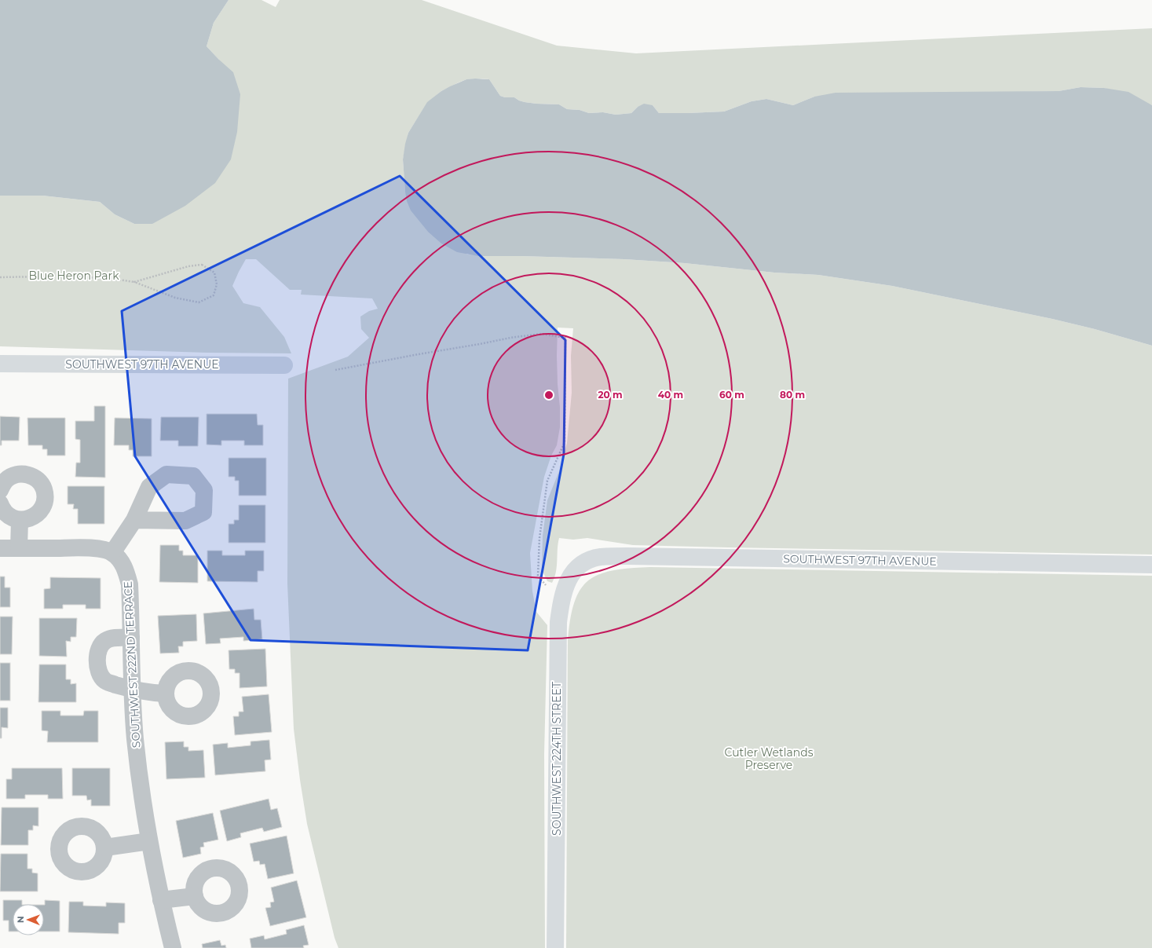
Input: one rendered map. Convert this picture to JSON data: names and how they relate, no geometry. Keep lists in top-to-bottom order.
{
  "streets": {
    "street": ["SOUTHWEST 97TH AVENUE", "SOUTHWEST 222ND TERRACE", "SOUTHWEST 224TH STREET"]
  },
  "crossings": [
    ["SOUTHWEST 97TH AVENUE", "SOUTHWEST 224TH STREET"]
  ],
  "parks": ["Blue Heron Park", "Cutler Wetlands Preserve"],
  "north": "left",
  "rings": [
    "20 m",
    "40 m",
    "60 m",
    "80 m"
  ]
}
